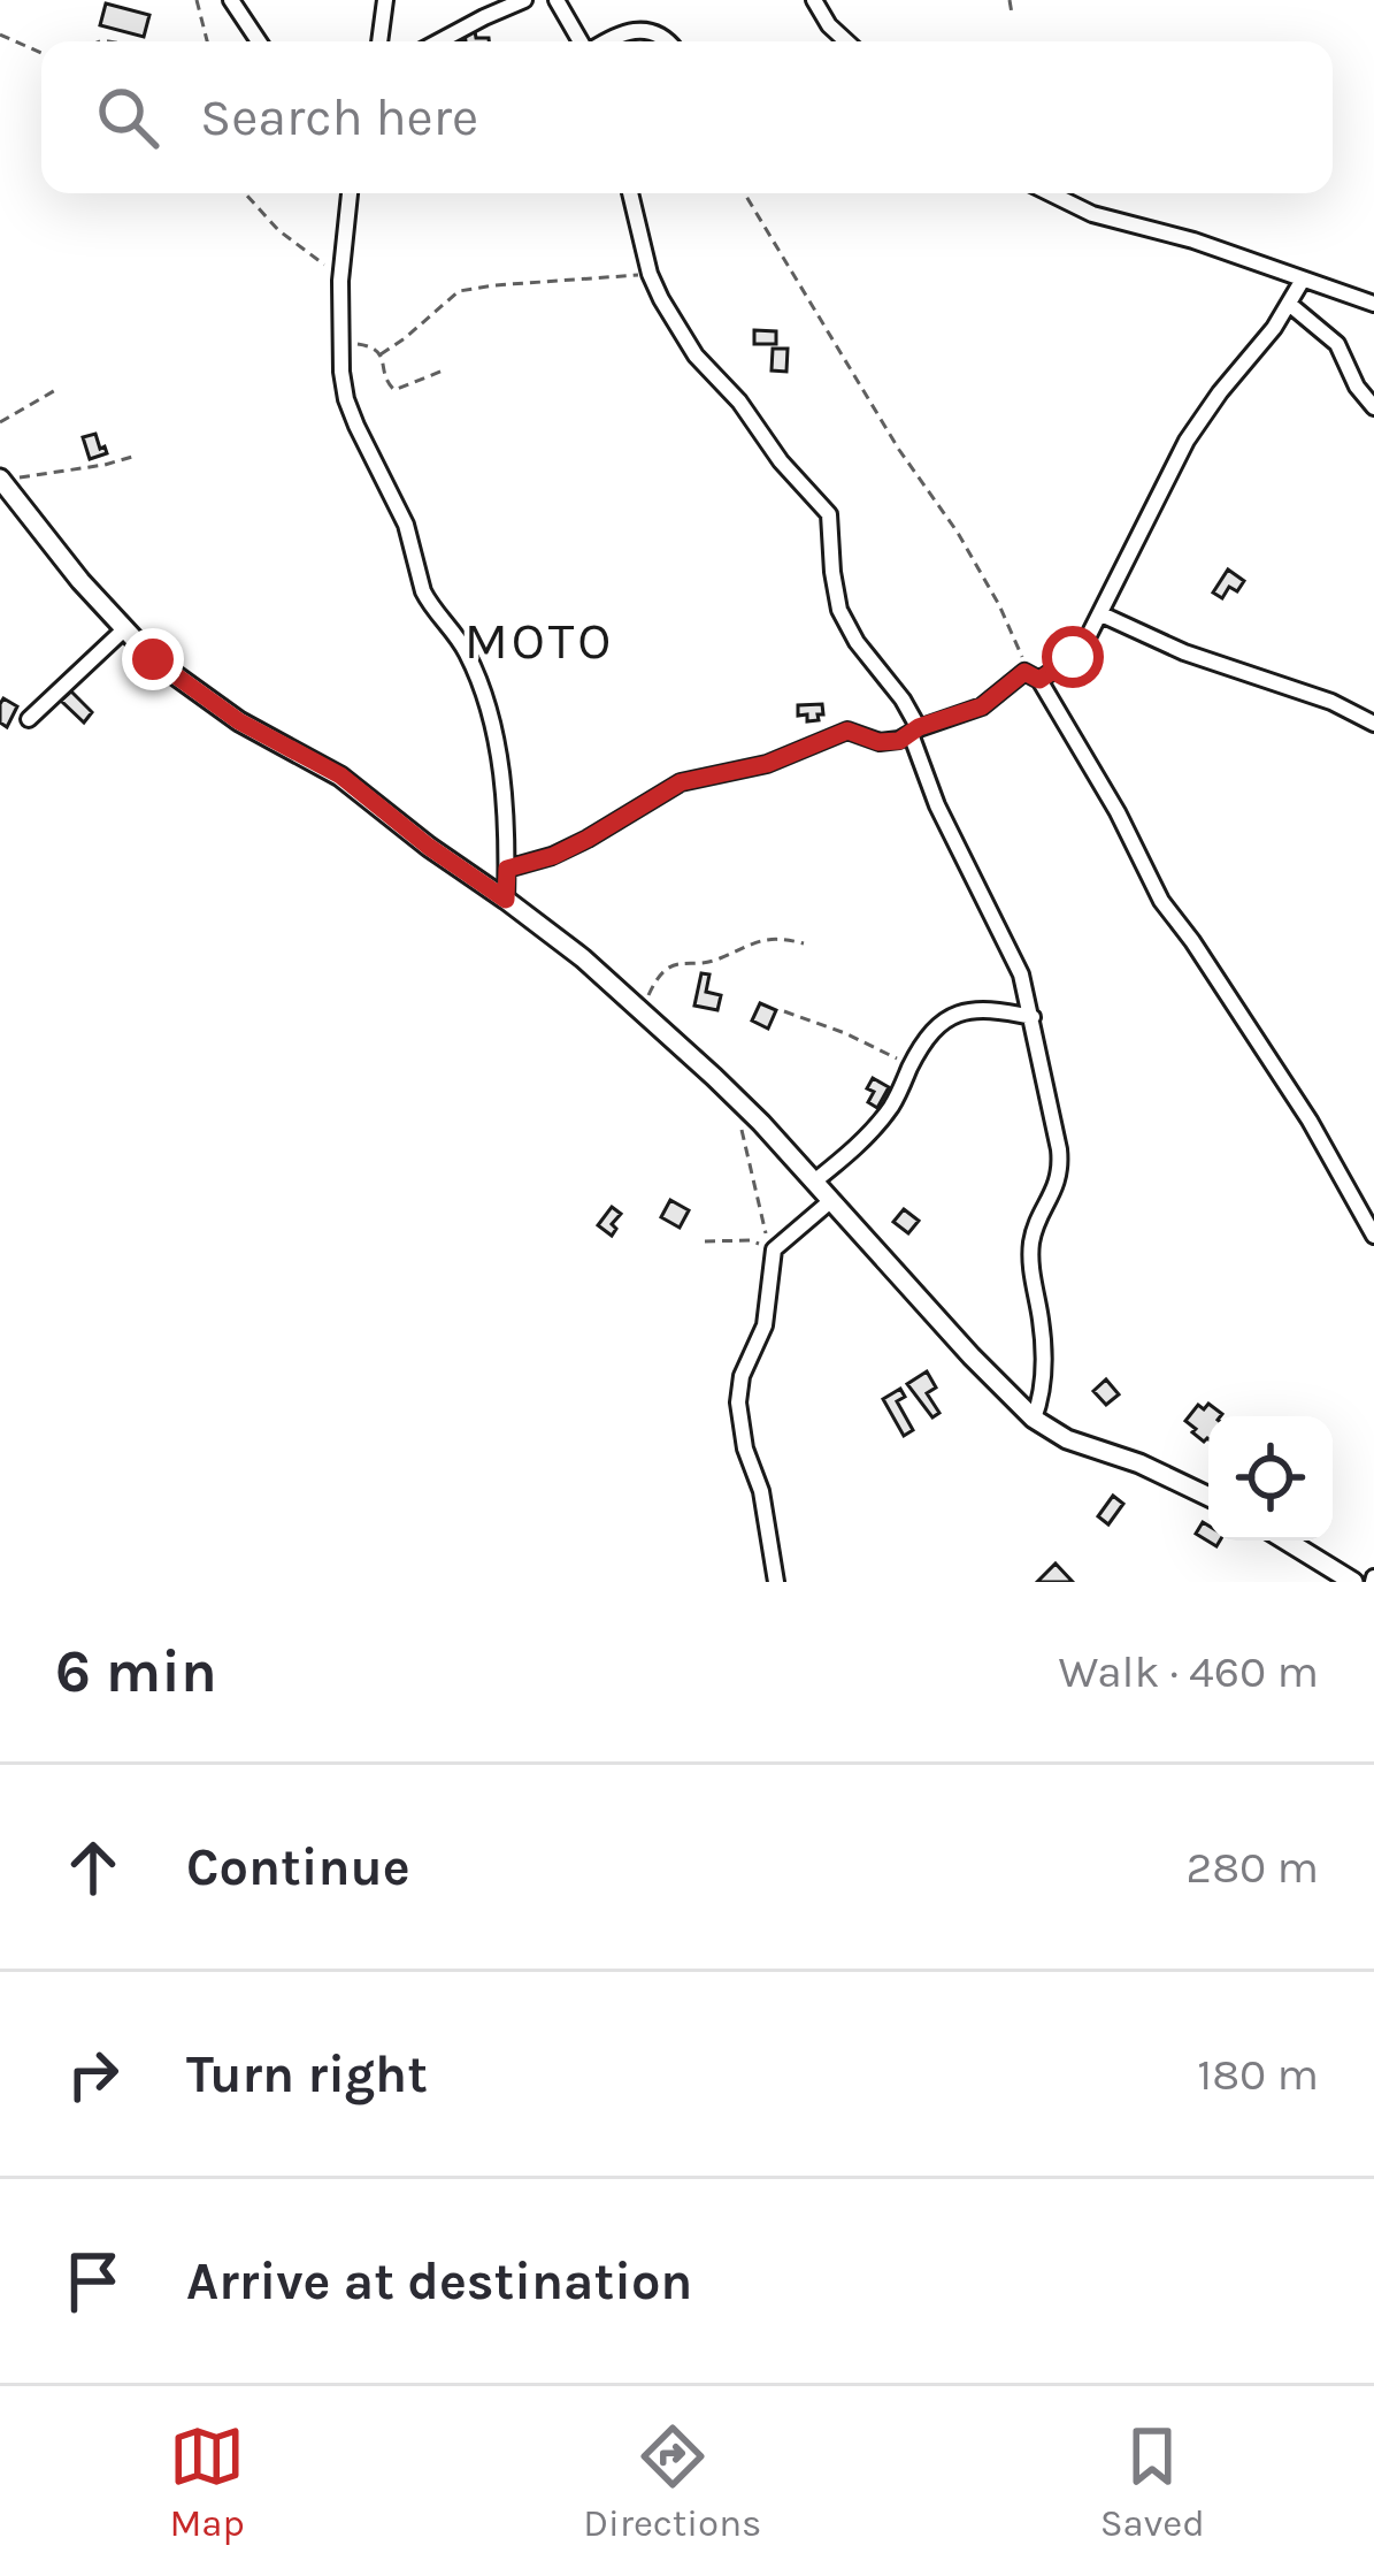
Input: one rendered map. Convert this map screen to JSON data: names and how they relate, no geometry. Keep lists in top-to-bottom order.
{
  "districts": ["MOTO"],
  "page": {
    "search": "Search here",
    "heading": ["6 min", "Walk · 460 m"],
    "list": [
      ["Continue", "280 m"],
      ["Turn right", "180 m"],
      "Arrive at destination"
    ],
    "nav": ["Map", "Directions", "Saved"]
  }
}
